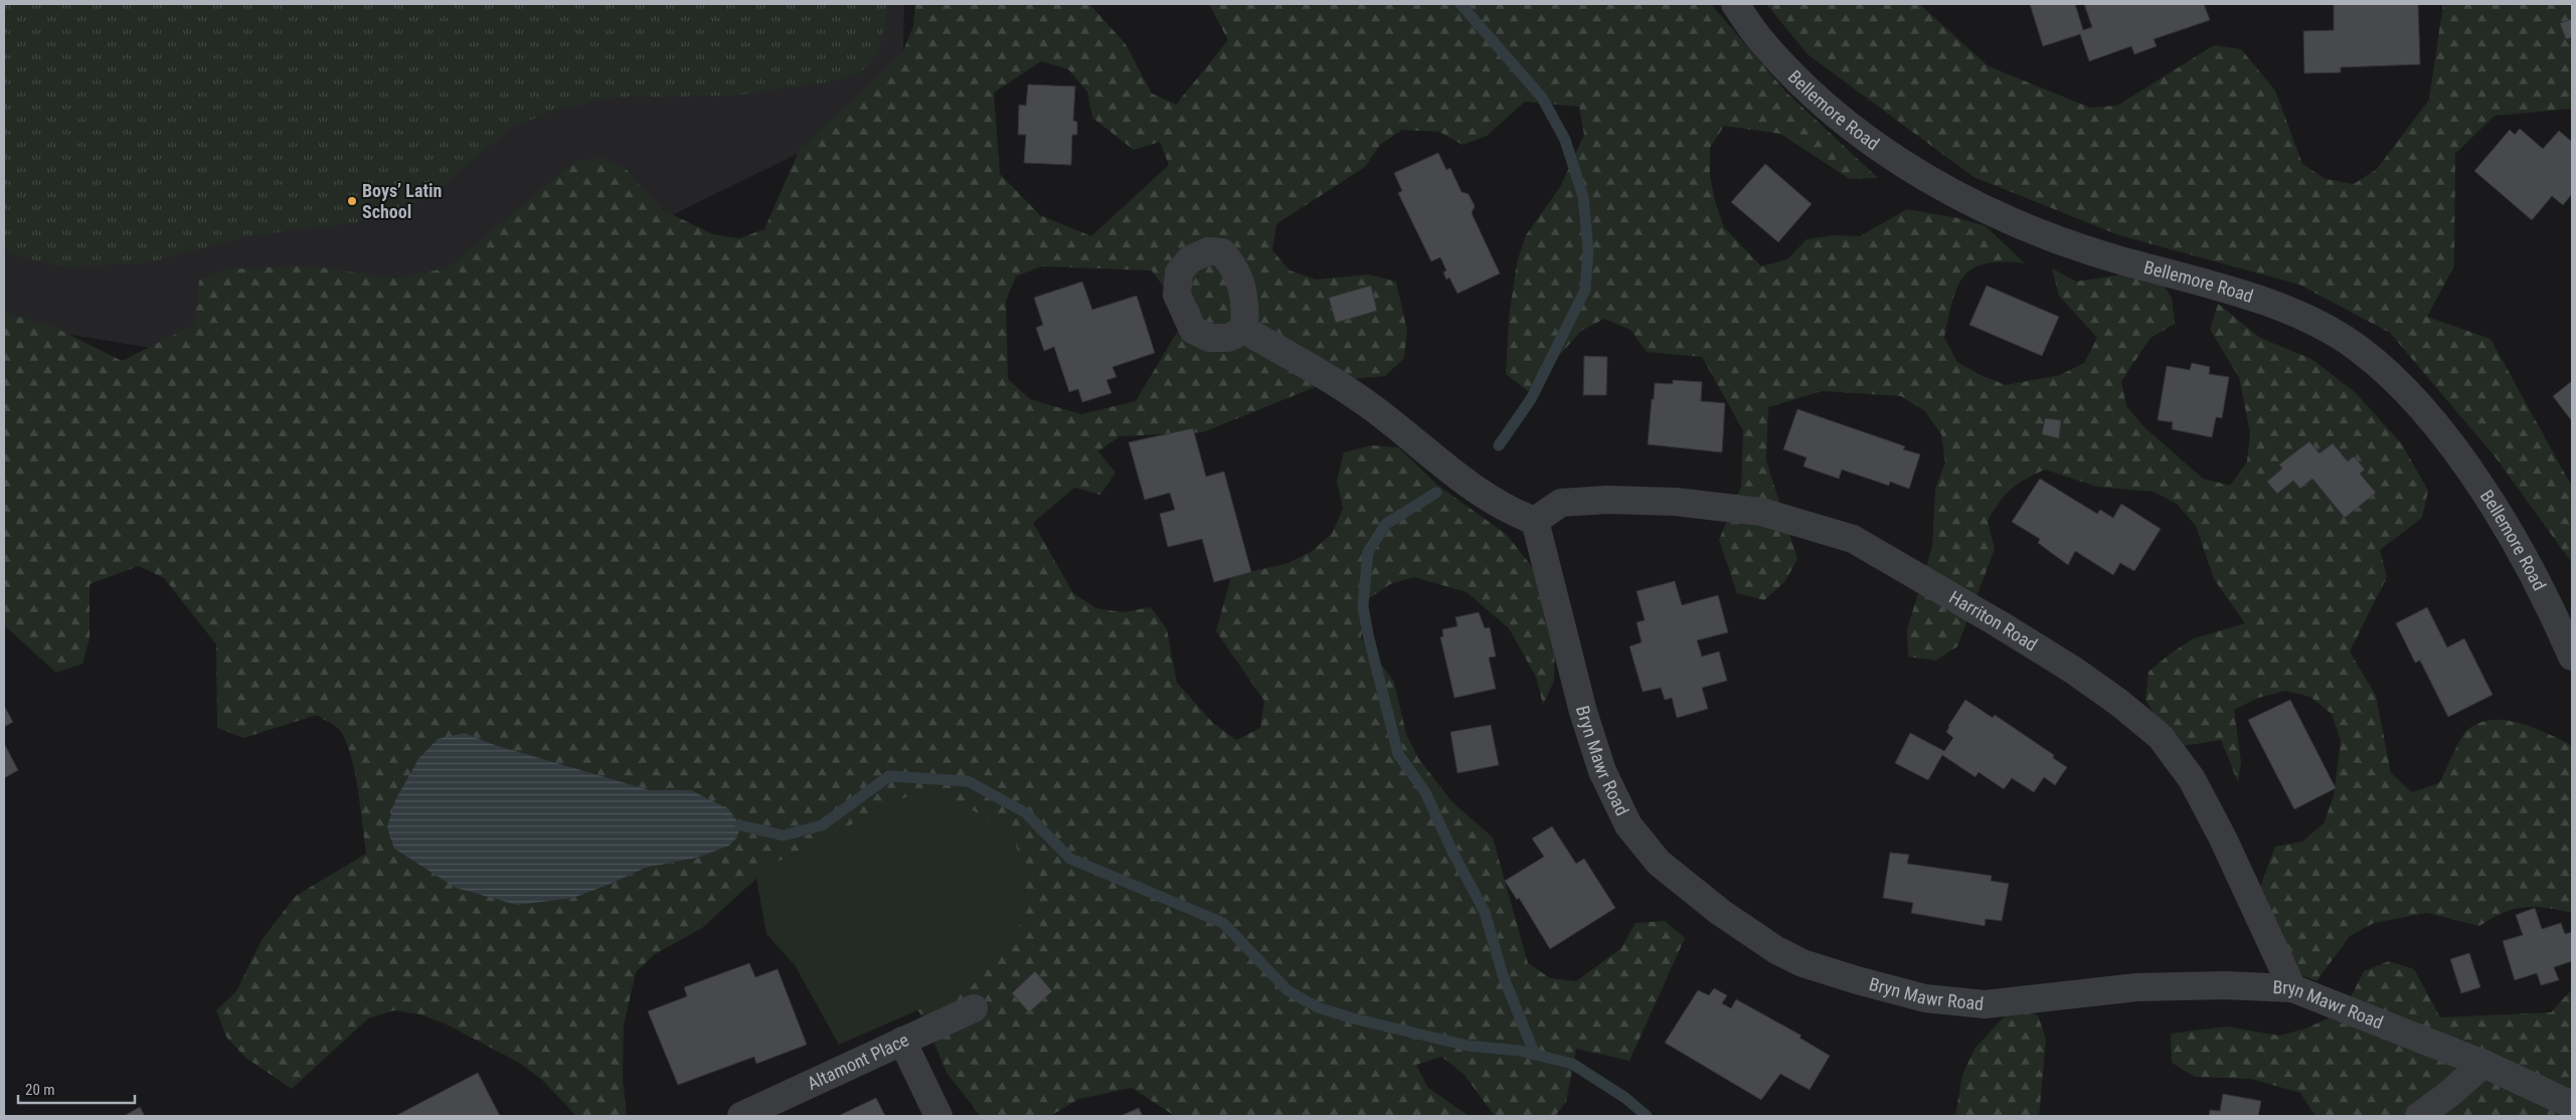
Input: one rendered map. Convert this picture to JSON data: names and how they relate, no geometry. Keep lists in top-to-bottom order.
{
  "streets": {
    "street": [
      "Bellemore Road",
      "Harriton Road",
      "Bryn Mawr Road",
      "Altamont Place"
    ]
  },
  "crossings": [
    ["Harriton Road", "Bryn Mawr Road"]
  ],
  "places": ["Boys’ Latin School"],
  "scale_bar": "20 m"
}
